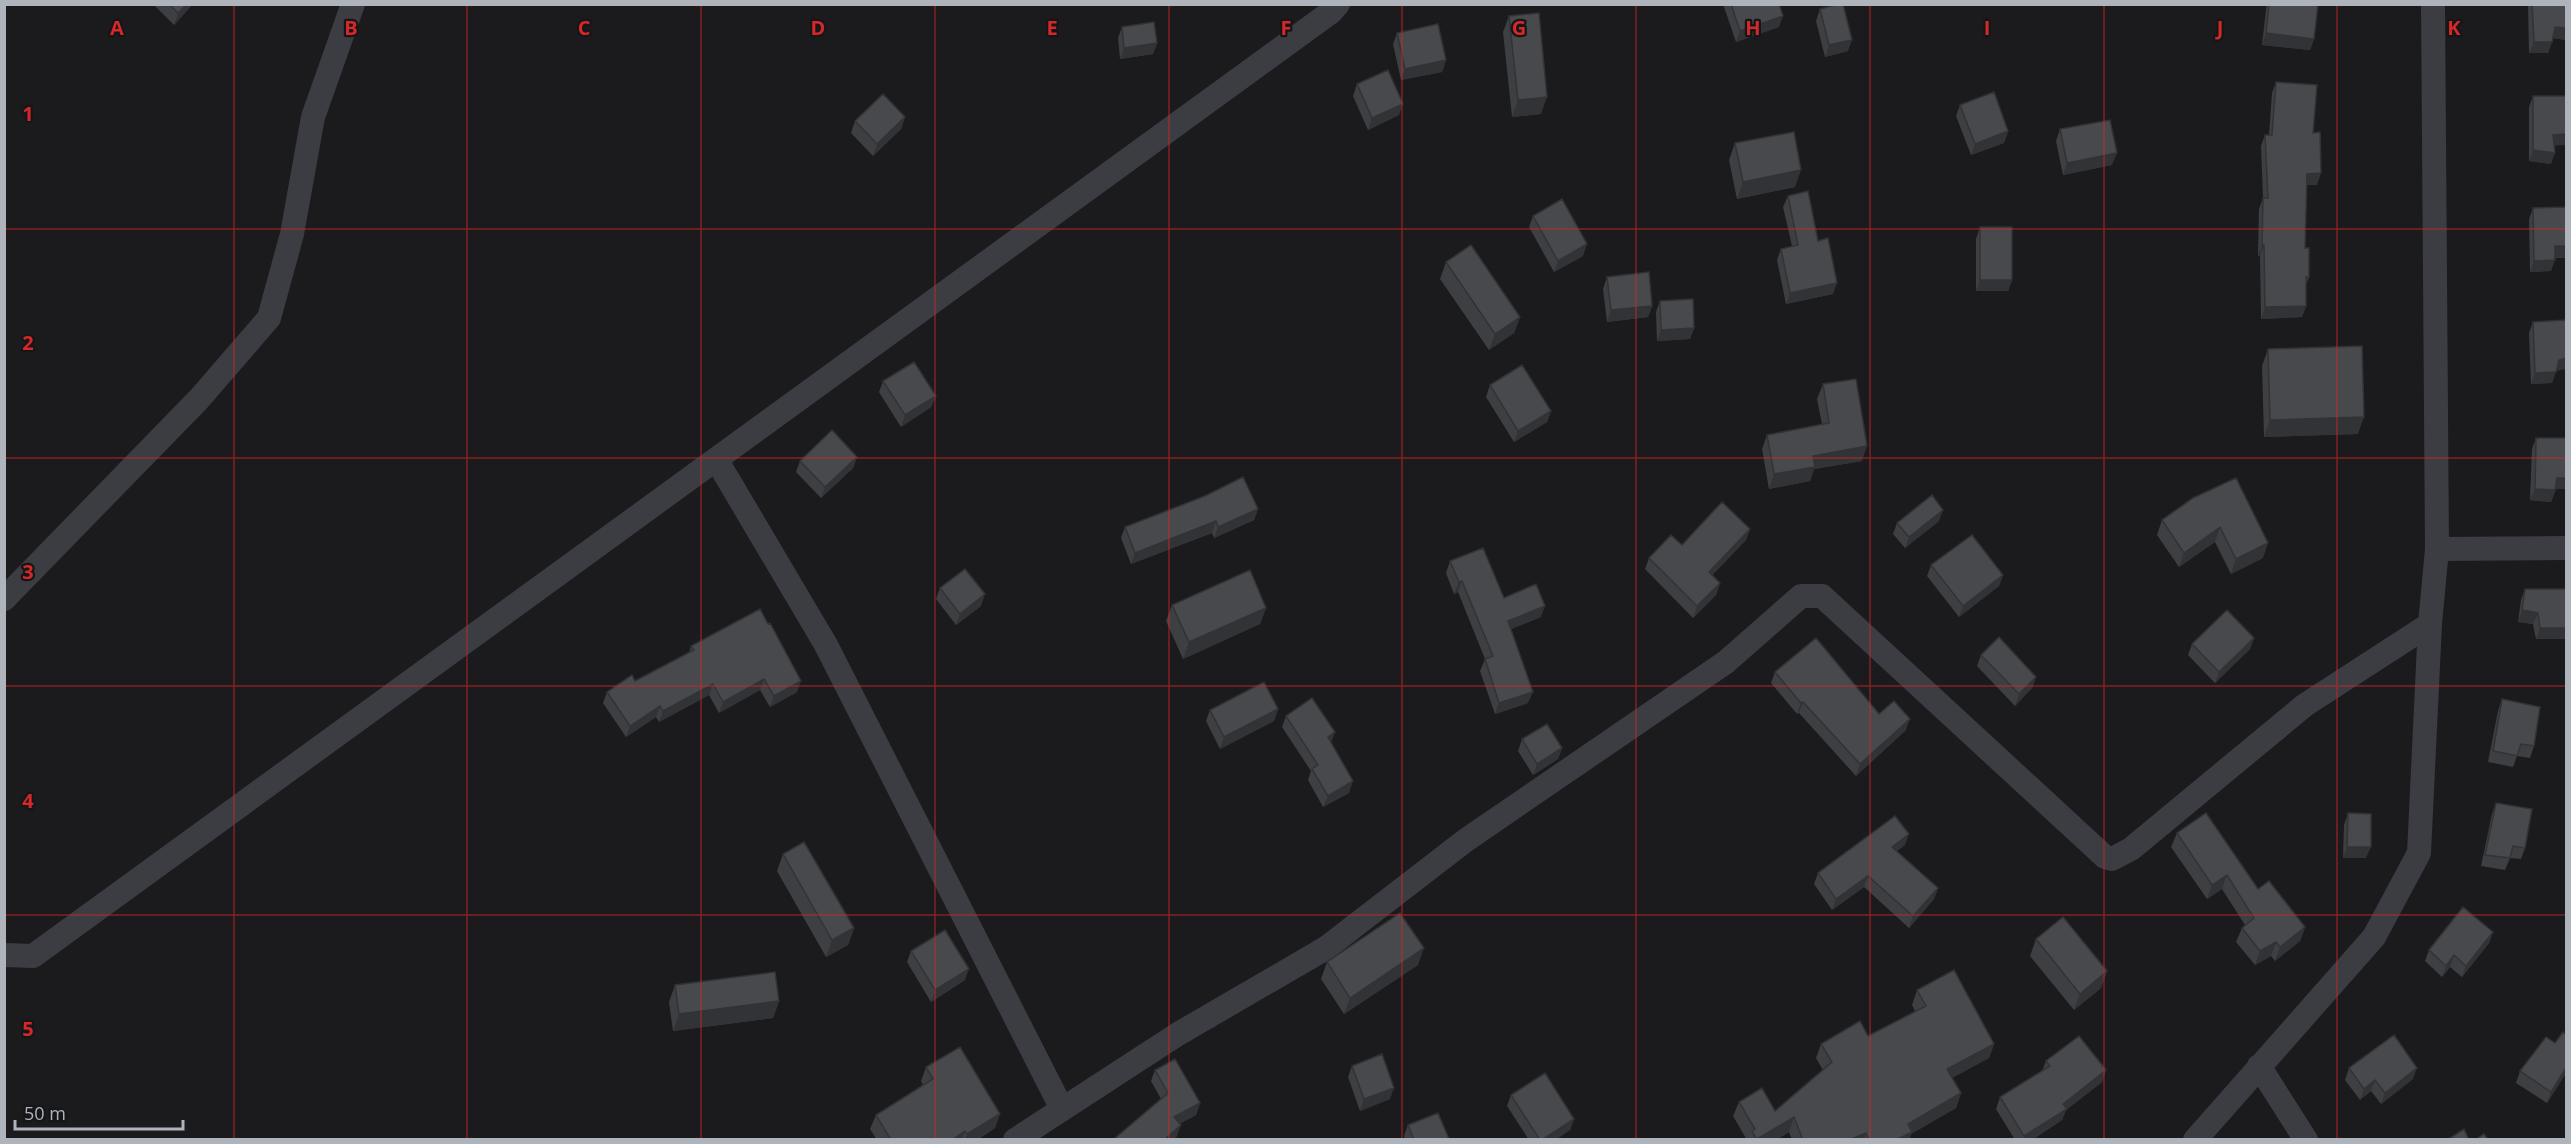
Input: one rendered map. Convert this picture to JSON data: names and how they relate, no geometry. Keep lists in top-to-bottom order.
{
  "scale_bar": "50 m",
  "grid": {
    "columns": [
      "A",
      "B",
      "C",
      "D",
      "E",
      "F",
      "G",
      "H",
      "I",
      "J",
      "K"
    ],
    "rows": [
      "1",
      "2",
      "3",
      "4",
      "5"
    ]
  }
}
